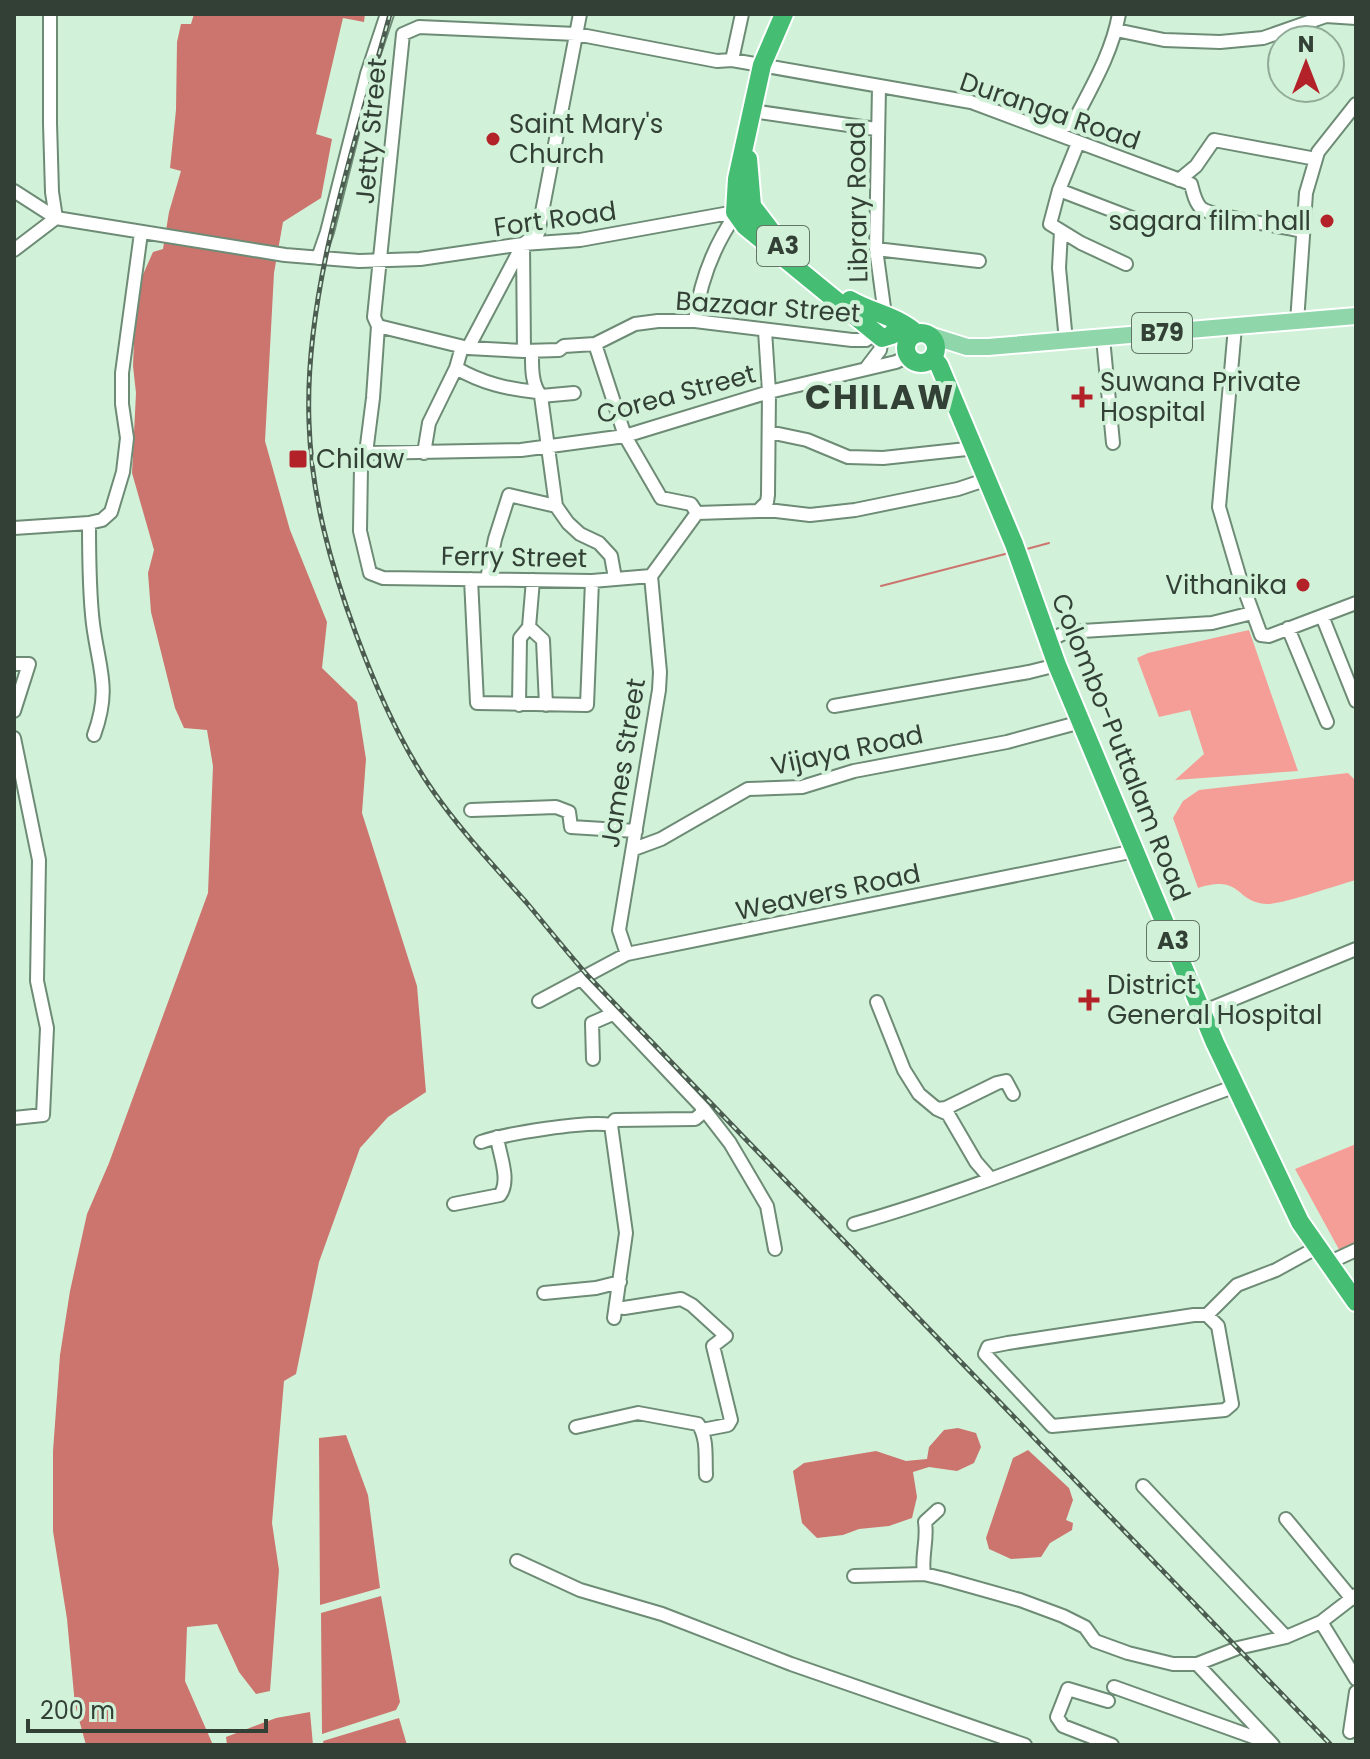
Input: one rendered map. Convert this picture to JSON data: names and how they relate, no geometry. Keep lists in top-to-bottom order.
{
  "streets": {
    "highway": ["A3", "Colombo-Puttalam Road"],
    "main road": ["B79"],
    "street": [
      "Duranga Road",
      "Jetty Street",
      "Library Road",
      "Fort Road",
      "Bazzaar Street",
      "Corea Street",
      "Ferry Street",
      "Vijaya Road",
      "James Street",
      "Weavers Road"
    ]
  },
  "crossings": [
    ["Duranga Road", "Jetty Street"],
    ["Duranga Road", "Library Road"],
    ["Duranga Road", "A3"],
    ["Jetty Street", "Fort Road"],
    ["Jetty Street", "A3"],
    ["Jetty Street", "Ferry Street"],
    ["Library Road", "A3"],
    ["Library Road", "Bazzaar Street"],
    ["Fort Road", "A3"],
    ["Fort Road", "Ferry Street"],
    ["A3", "Bazzaar Street"],
    ["A3", "B79"],
    ["A3", "Corea Street"],
    ["A3", "Colombo-Puttalam Road"],
    ["Bazzaar Street", "Ferry Street"],
    ["B79", "Corea Street"],
    ["B79", "Colombo-Puttalam Road"],
    ["Corea Street", "Ferry Street"],
    ["Corea Street", "Colombo-Puttalam Road"],
    ["Ferry Street", "James Street"],
    ["Colombo-Puttalam Road", "Vijaya Road"],
    ["Colombo-Puttalam Road", "Weavers Road"],
    ["Vijaya Road", "James Street"],
    ["James Street", "Weavers Road"]
  ],
  "districts": ["CHILAW"],
  "places": {
    "other": ["Saint Mary's Church", "sagara film hall", "Vithanika"],
    "health": ["Suwana Private Hospital", "District General Hospital"],
    "transit": ["Chilaw"]
  },
  "scale_bar": "200 m",
  "north": "top"
}
